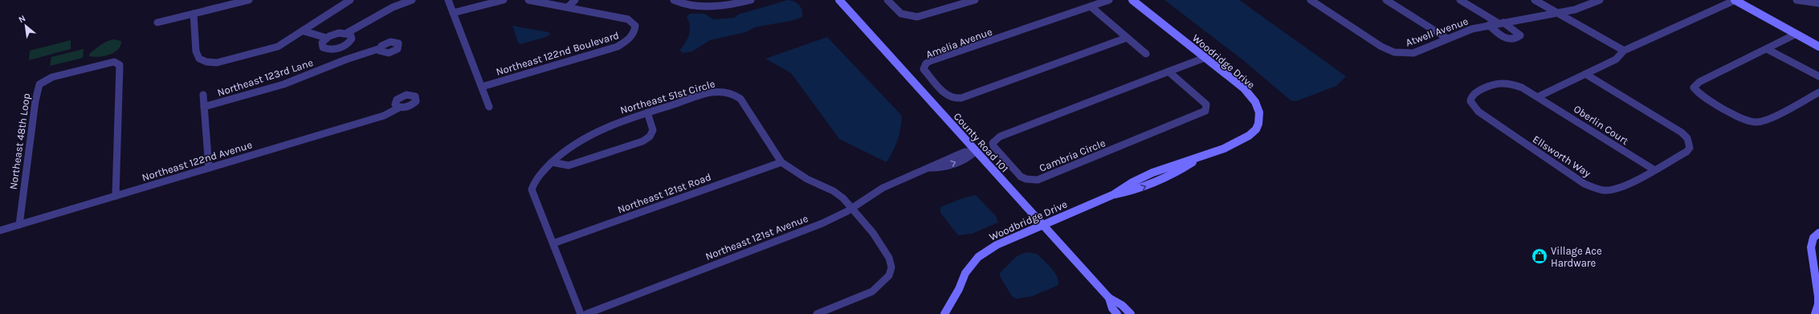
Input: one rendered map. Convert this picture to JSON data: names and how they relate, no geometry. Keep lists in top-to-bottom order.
{
  "streets": {
    "street": [
      "Atwell Avenue",
      "Amelia Avenue",
      "Northeast 122nd Boulevard",
      "Woodridge Drive",
      "Northeast 123rd Lane",
      "Northeast 51st Circle",
      "Oberlin Court",
      "Northeast 48th Loop",
      "County Road 101",
      "Cambria Circle",
      "Ellsworth Way",
      "Northeast 122nd Avenue",
      "Northeast 121st Road",
      "Woodbridge Drive",
      "Northeast 121st Avenue"
    ]
  },
  "crossings": [
    ["Woodridge Drive", "Cambria Circle"],
    ["Woodridge Drive", "Woodbridge Drive"],
    ["Northeast 51st Circle", "Northeast 121st Road"],
    ["Northeast 51st Circle", "Northeast 121st Avenue"],
    ["Oberlin Court", "Ellsworth Way"],
    ["Northeast 48th Loop", "Northeast 122nd Avenue"],
    ["County Road 101", "Woodbridge Drive"],
    ["County Road 101", "Northeast 121st Avenue"]
  ],
  "places": {
    "shop": ["Village Ace Hardware"]
  },
  "north": "top left"
}
